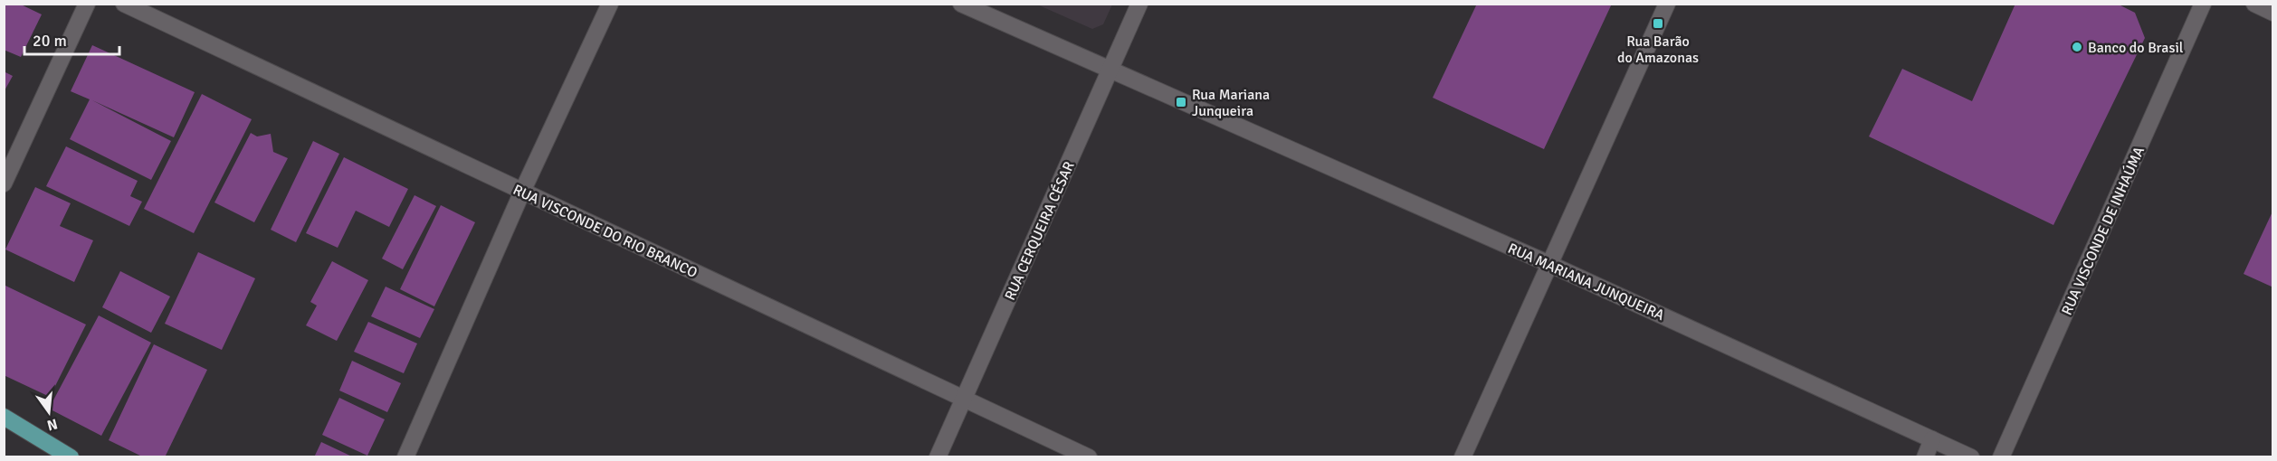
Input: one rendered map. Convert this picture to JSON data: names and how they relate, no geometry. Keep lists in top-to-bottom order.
{
  "streets": {
    "street": [
      "RUA VISCONDE DO RIO BRANCO",
      "RUA CERQUEIRA CÉSAR",
      "RUA VISCONDE DE INHAÚMA",
      "RUA MARIANA JUNQUEIRA"
    ]
  },
  "crossings": [
    ["RUA VISCONDE DO RIO BRANCO", "RUA CERQUEIRA CÉSAR"],
    ["RUA CERQUEIRA CÉSAR", "RUA MARIANA JUNQUEIRA"]
  ],
  "places": {
    "transit": ["Rua Barão do Amazonas", "Rua Mariana Junqueira"],
    "other": ["Banco do Brasil"]
  },
  "scale_bar": "20 m",
  "north": "bottom"
}
